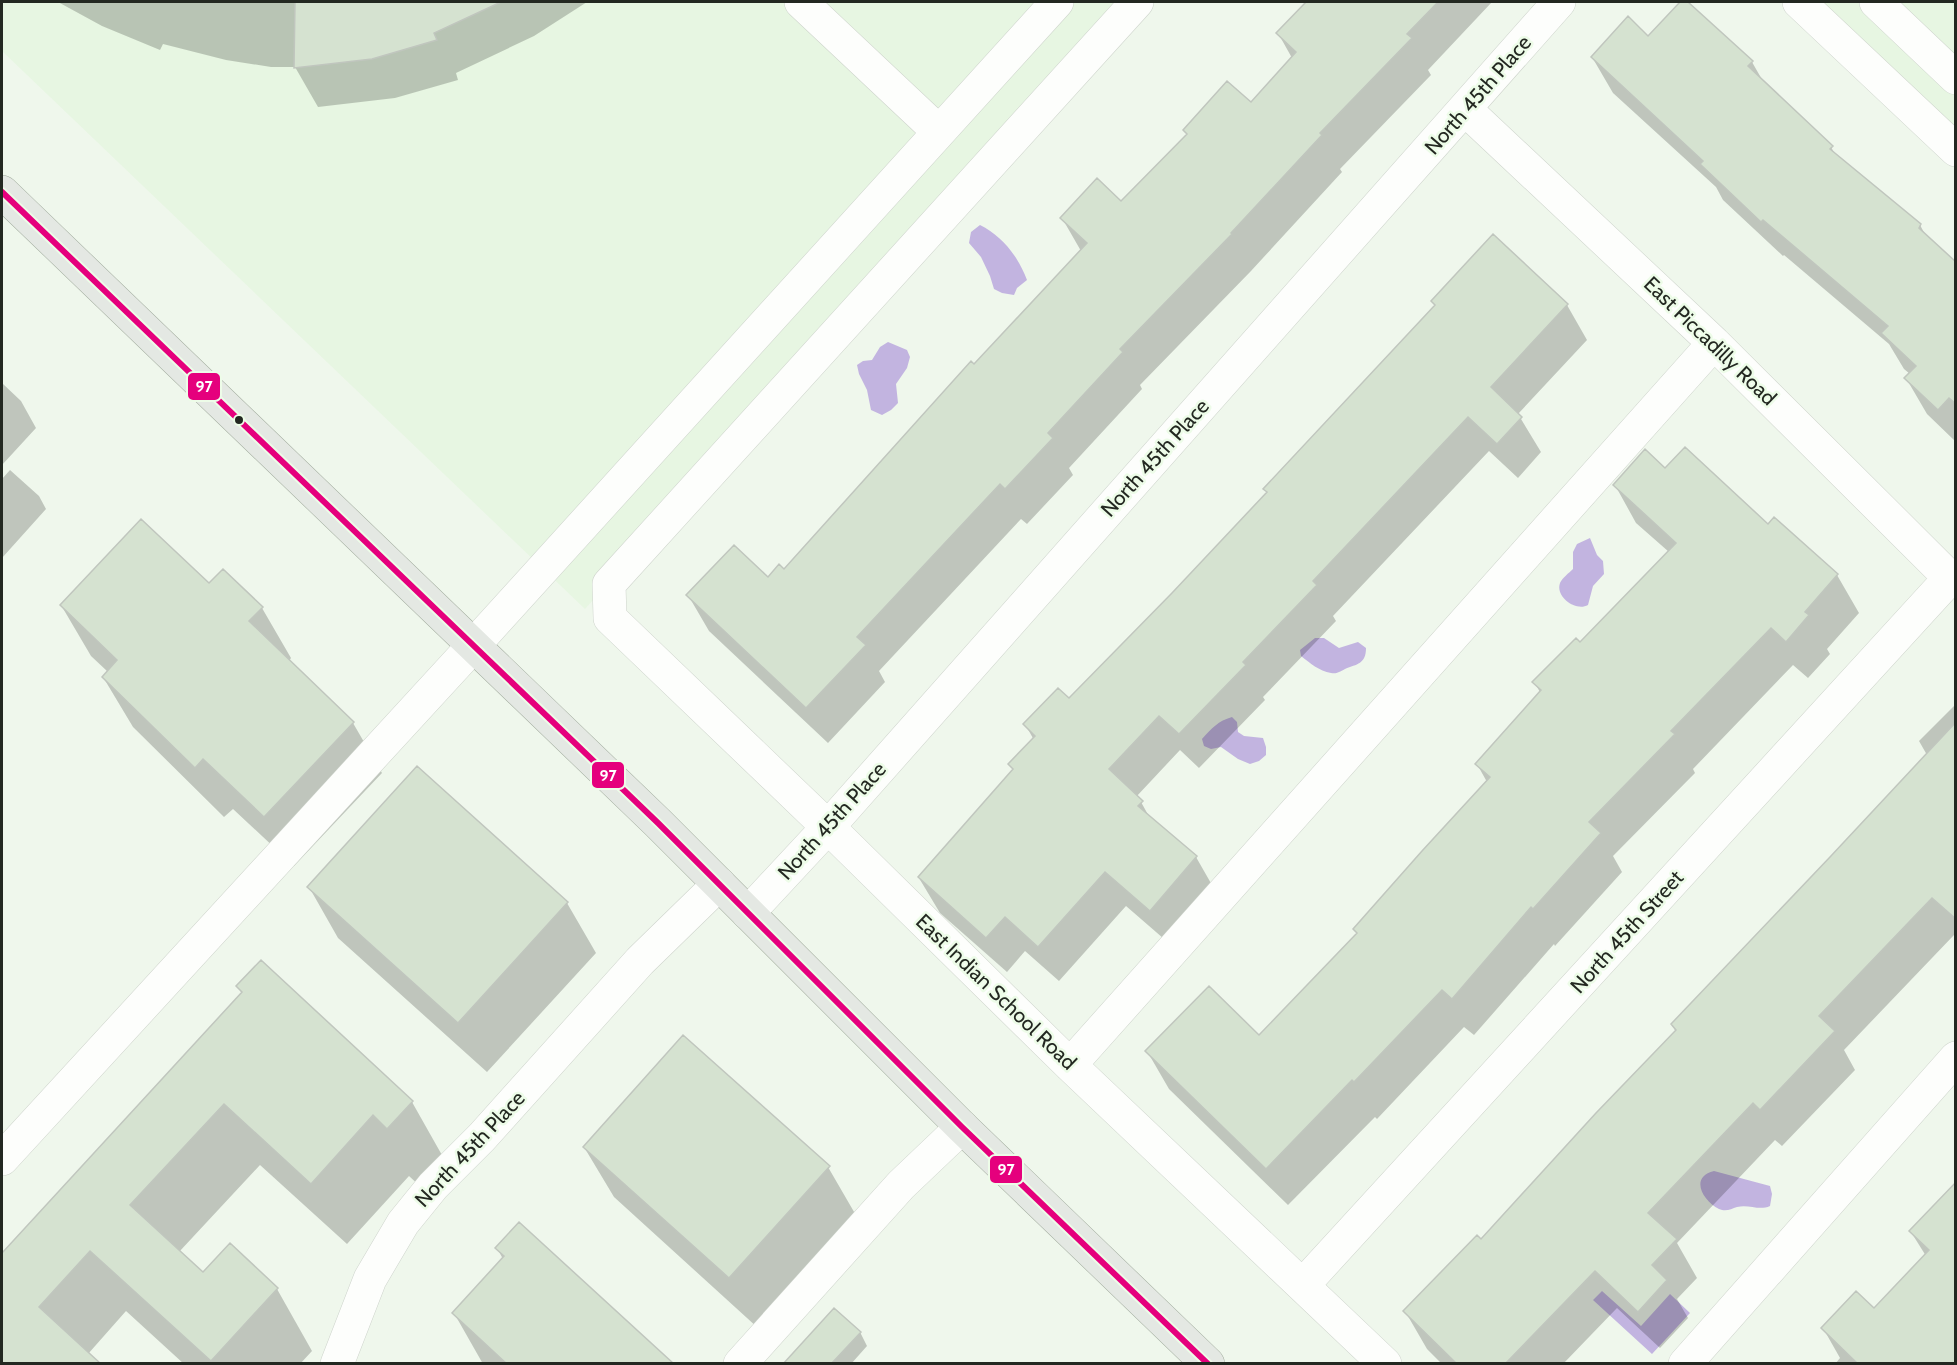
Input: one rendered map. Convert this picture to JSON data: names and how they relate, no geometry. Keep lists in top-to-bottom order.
{
  "streets": {
    "street": [
      "North 45th Place",
      "East Piccadilly Road",
      "North 45th Street",
      "East Indian School Road"
    ]
  },
  "crossings": [
    ["North 45th Place", "East Piccadilly Road"],
    ["North 45th Place", "East Indian School Road"],
    ["East Piccadilly Road", "North 45th Street"],
    ["North 45th Street", "East Indian School Road"]
  ],
  "lines": ["transit line 97"]
}
